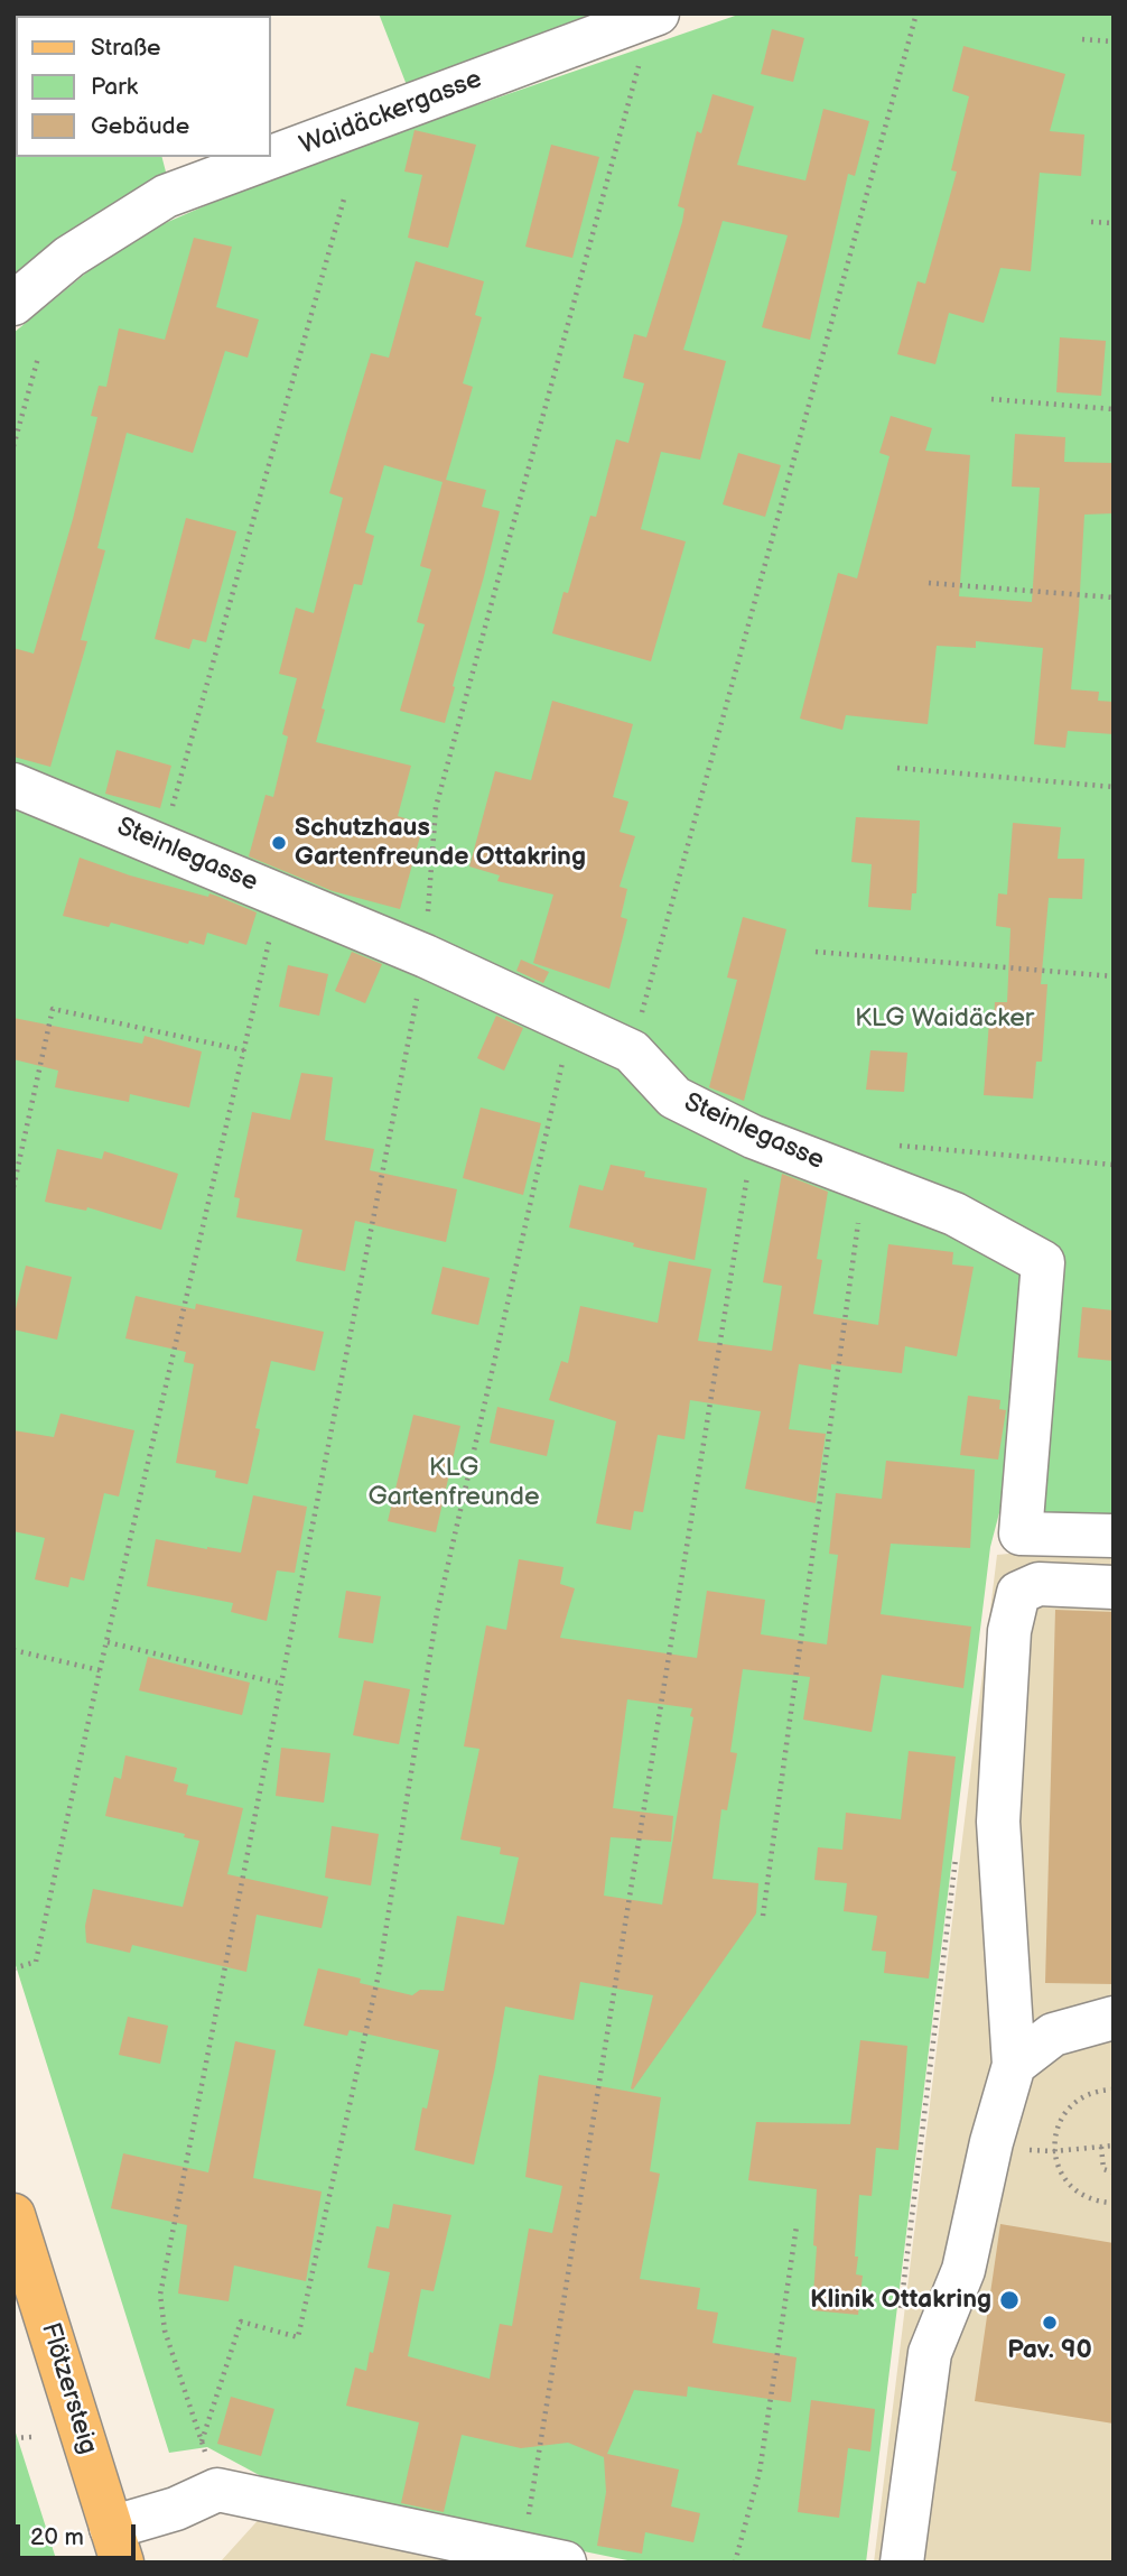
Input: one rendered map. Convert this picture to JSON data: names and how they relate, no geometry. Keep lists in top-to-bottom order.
{
  "streets": {
    "main road": ["Flötzersteig"],
    "street": ["Waidäckergasse", "Steinlegasse"]
  },
  "parks": ["KLG Waidäcker", "KLG Gartenfreunde"],
  "places": ["Schutzhaus Gartenfreunde Ottakring", "Klinik Ottakring", "Pav. 90"],
  "legend": ["Straße", "Park", "Gebäude"],
  "scale_bar": "20 m"
}
